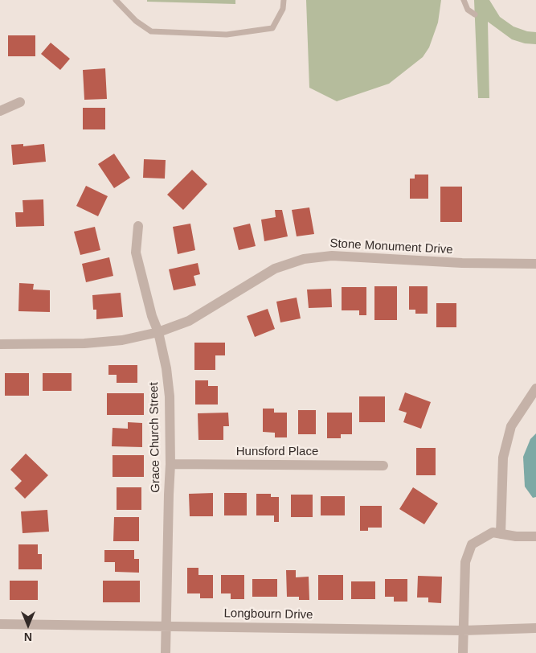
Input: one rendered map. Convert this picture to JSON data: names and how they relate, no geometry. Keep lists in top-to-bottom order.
{
  "streets": {
    "street": [
      "Stone Monument Drive",
      "Grace Church Street",
      "Hunsford Place",
      "Longbourn Drive"
    ]
  },
  "crossings": [
    ["Stone Monument Drive", "Grace Church Street"],
    ["Grace Church Street", "Hunsford Place"],
    ["Grace Church Street", "Longbourn Drive"]
  ],
  "north": "bottom"
}
